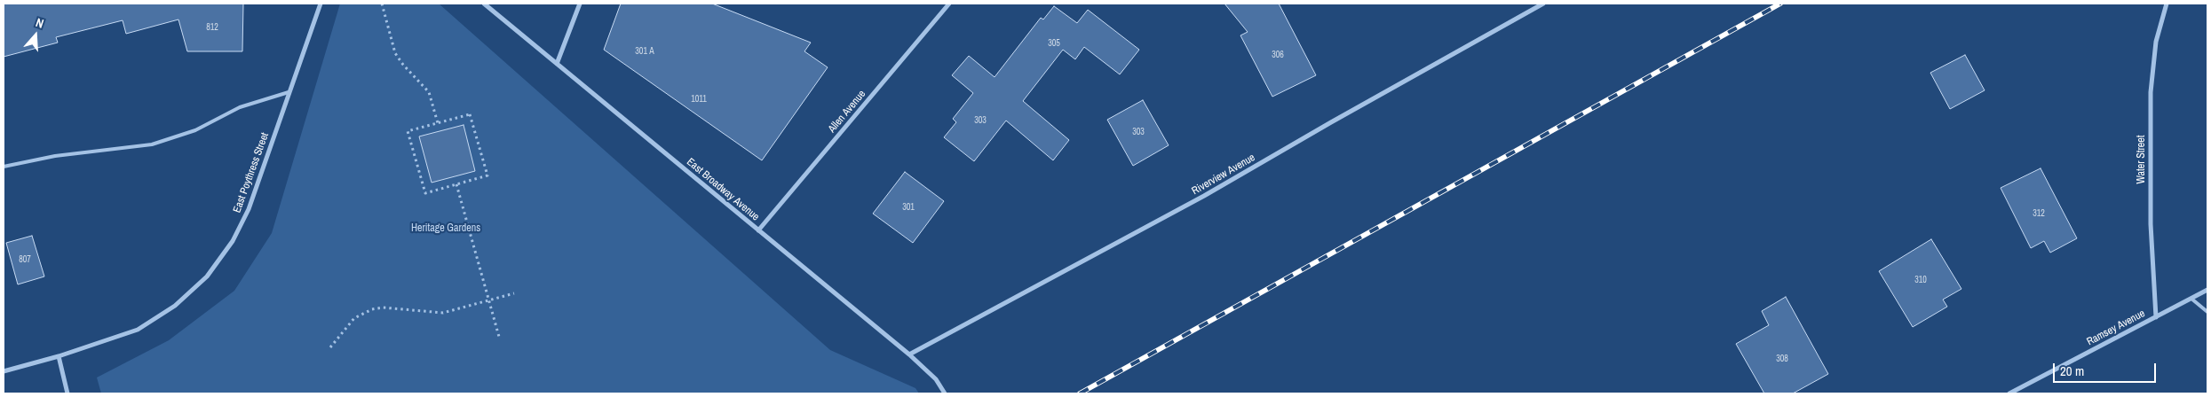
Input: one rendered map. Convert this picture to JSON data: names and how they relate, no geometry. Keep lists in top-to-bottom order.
{
  "streets": {
    "street": [
      "Allen Avenue",
      "Water Street",
      "East Poythress Street",
      "Riverview Avenue",
      "East Broadway Avenue",
      "Ramsey Avenue"
    ]
  },
  "crossings": [
    ["Allen Avenue", "East Broadway Avenue"],
    ["Water Street", "Ramsey Avenue"],
    ["Riverview Avenue", "East Broadway Avenue"]
  ],
  "parks": ["Heritage Gardens"],
  "house_numbers": [
    "812",
    "305",
    "301 A",
    "306",
    "1011",
    "303",
    "303",
    "301",
    "312",
    "807",
    "310",
    "308"
  ],
  "scale_bar": "20 m",
  "north": "top"
}
